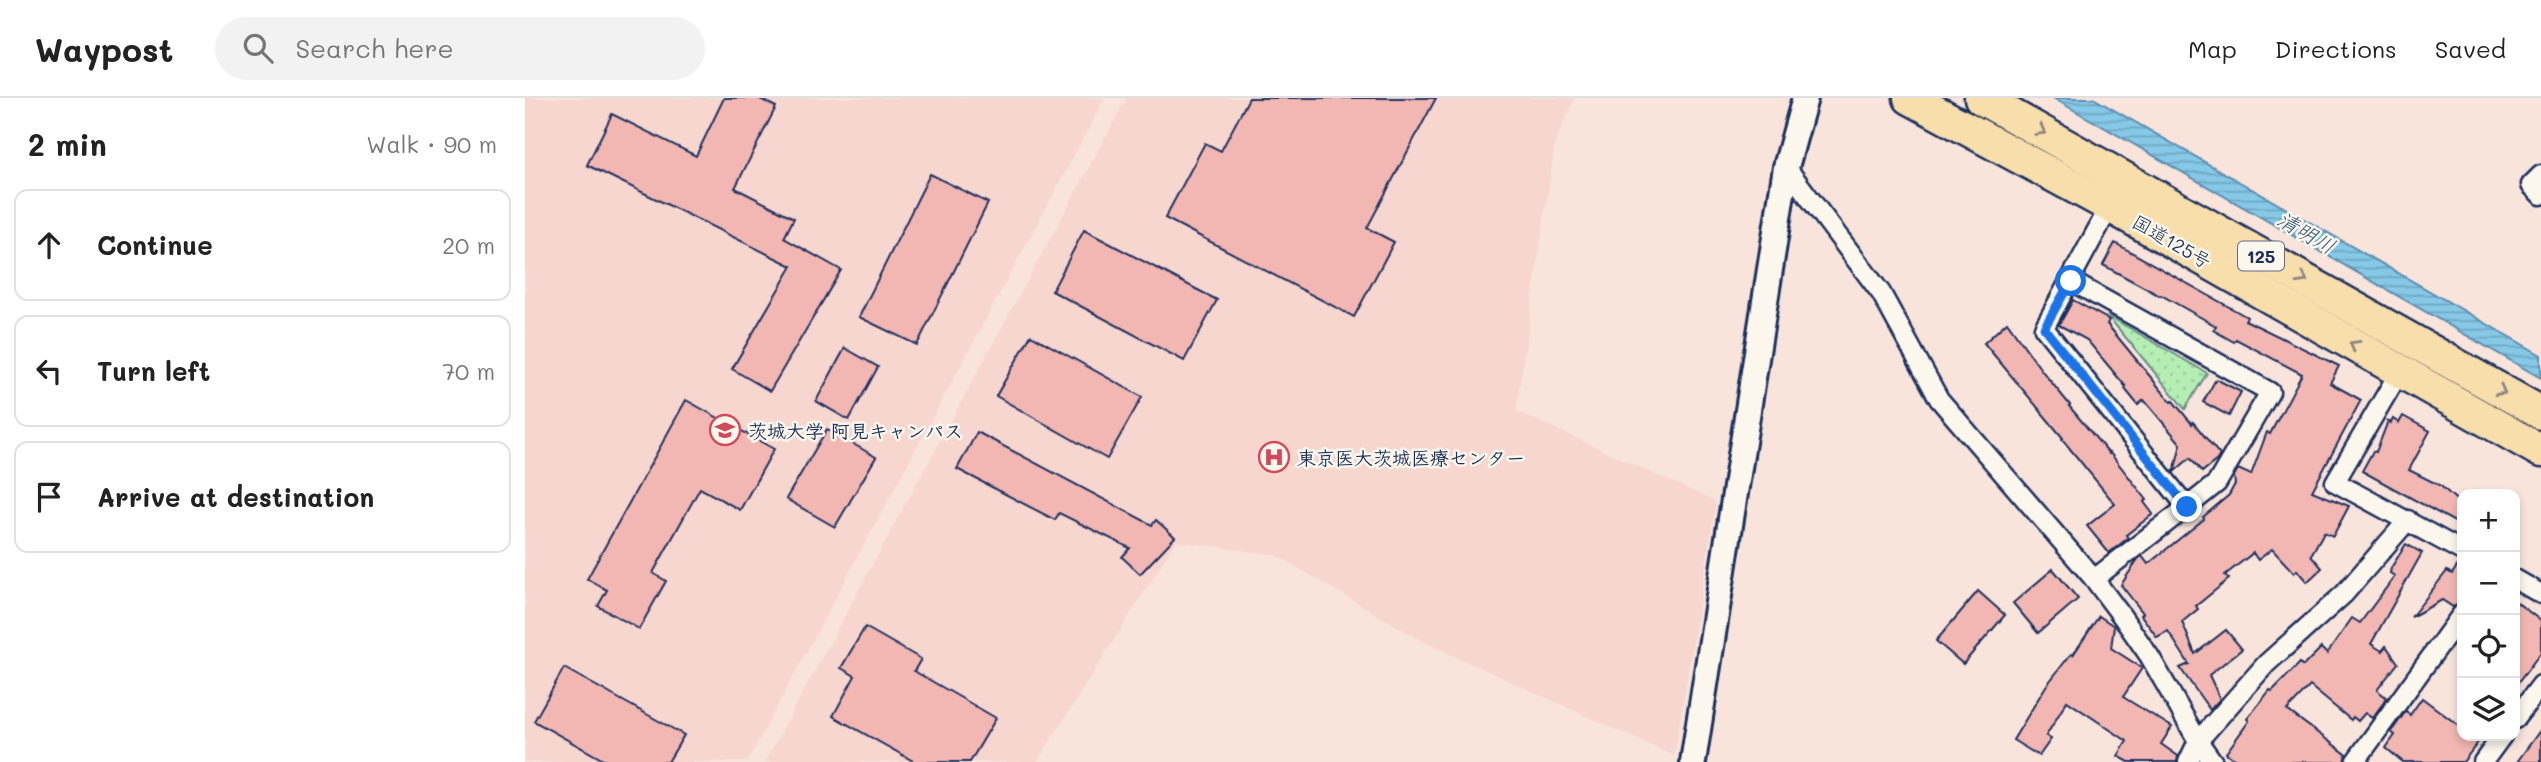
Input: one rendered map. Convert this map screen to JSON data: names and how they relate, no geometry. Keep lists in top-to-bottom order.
{
  "streets": {
    "highway": ["国道125号", "125"]
  },
  "water": ["清明川"],
  "places": {
    "school or university": ["茨城大学 阿見キャンパス"],
    "hospital": ["東京医大茨城医療センター"]
  },
  "page": {
    "header": "Waypost",
    "search": "Search here",
    "nav": ["Map", "Directions", "Saved"],
    "heading": ["2 min", "Walk · 90 m"],
    "list": [
      ["Continue", "20 m"],
      ["Turn left", "70 m"],
      "Arrive at destination"
    ],
    "map_buttons": ["+", "−"]
  }
}
